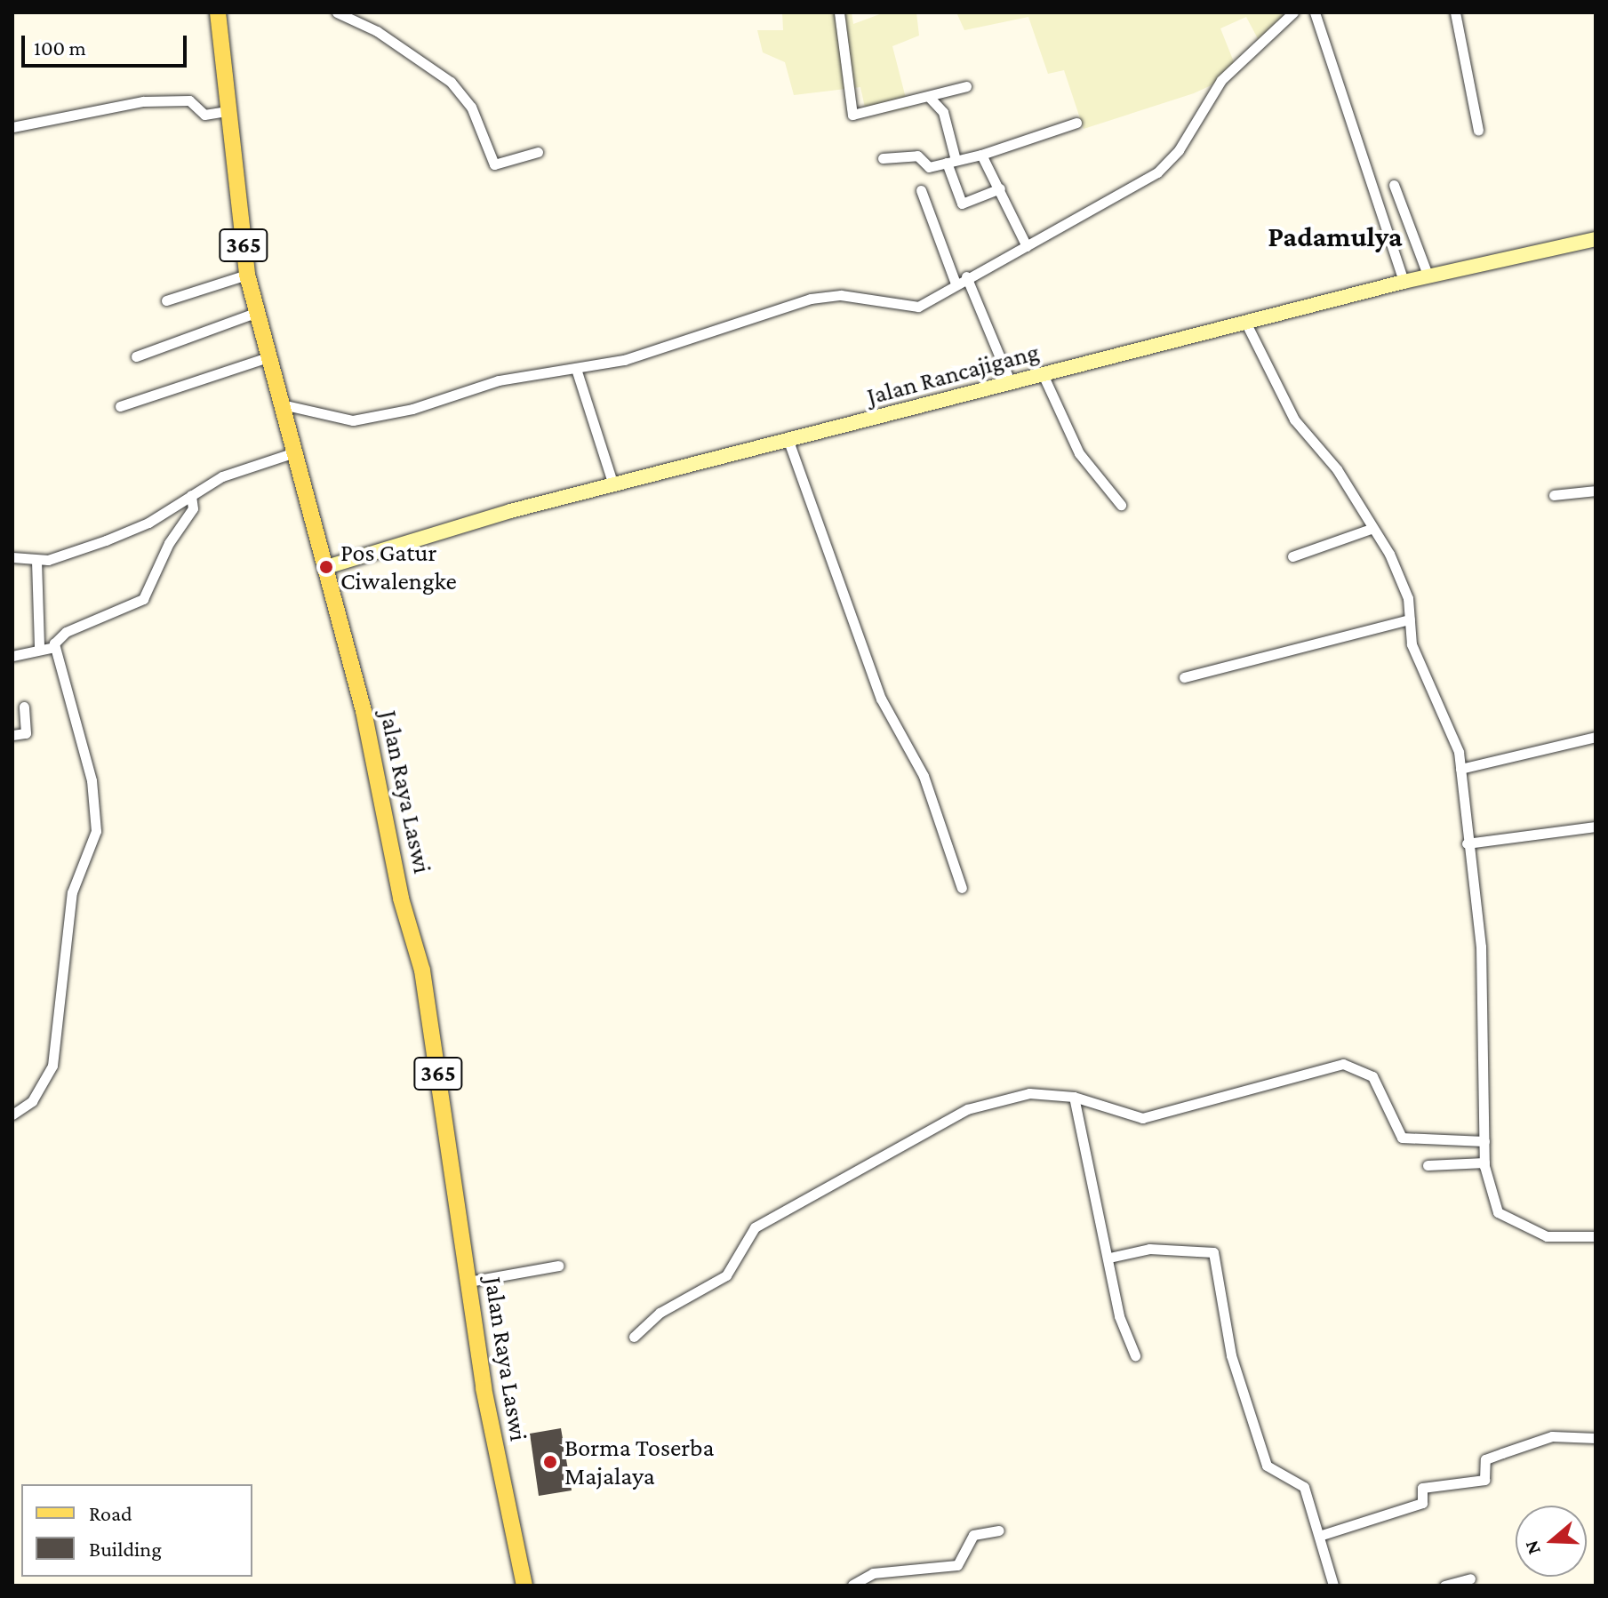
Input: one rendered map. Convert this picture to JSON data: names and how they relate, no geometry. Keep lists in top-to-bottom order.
{
  "streets": {
    "main road": ["365", "Jalan Rancajigang", "Jalan Raya Laswi"]
  },
  "crossings": [
    ["Jalan Rancajigang", "Jalan Raya Laswi"]
  ],
  "districts": ["Padamulya"],
  "places": ["Pos Gatur Ciwalengke", "Borma Toserba Majalaya"],
  "legend": ["Road", "Building"],
  "scale_bar": "100 m",
  "north": "left"
}
